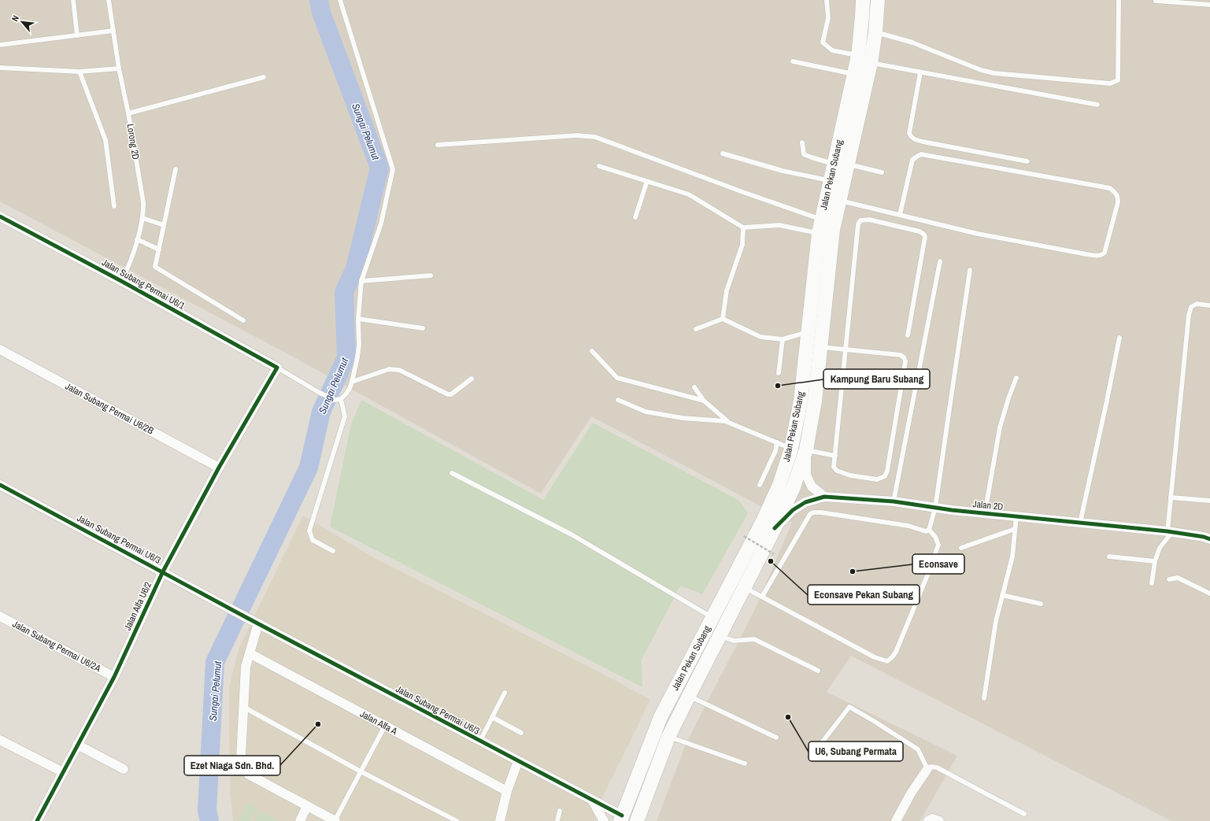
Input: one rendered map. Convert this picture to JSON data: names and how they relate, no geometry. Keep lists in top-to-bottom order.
{
  "streets": {
    "main road": ["Jalan Pekan Subang"],
    "street": [
      "Jalan Subang Permai U6/1",
      "Jalan Subang Permai U6/2B",
      "Jalan 2D",
      "Jalan Subang Permai U6/3",
      "Jalan Alfa U6/2",
      "Jalan Subang Permai U6/2A",
      "Jalan Alfa A"
    ],
    "lane": ["Lorong 2D"]
  },
  "crossings": [
    ["Lorong 2D", "Jalan Subang Permai U6/1"],
    ["Jalan Pekan Subang", "Jalan 2D"],
    ["Jalan Pekan Subang", "Jalan Subang Permai U6/3"],
    ["Jalan Subang Permai U6/1", "Jalan Alfa U6/2"],
    ["Jalan Subang Permai U6/2B", "Jalan Alfa U6/2"],
    ["Jalan Subang Permai U6/3", "Jalan Alfa U6/2"],
    ["Jalan Alfa U6/2", "Jalan Subang Permai U6/2A"]
  ],
  "water": ["Sungai Pelumut"],
  "places": [
    "Kampung Baru Subang",
    "Econsave Pekan Subang",
    "Econsave",
    "U6, Subang Permata",
    "Ezet Niaga Sdn. Bhd."
  ],
  "north": "top left"
}
